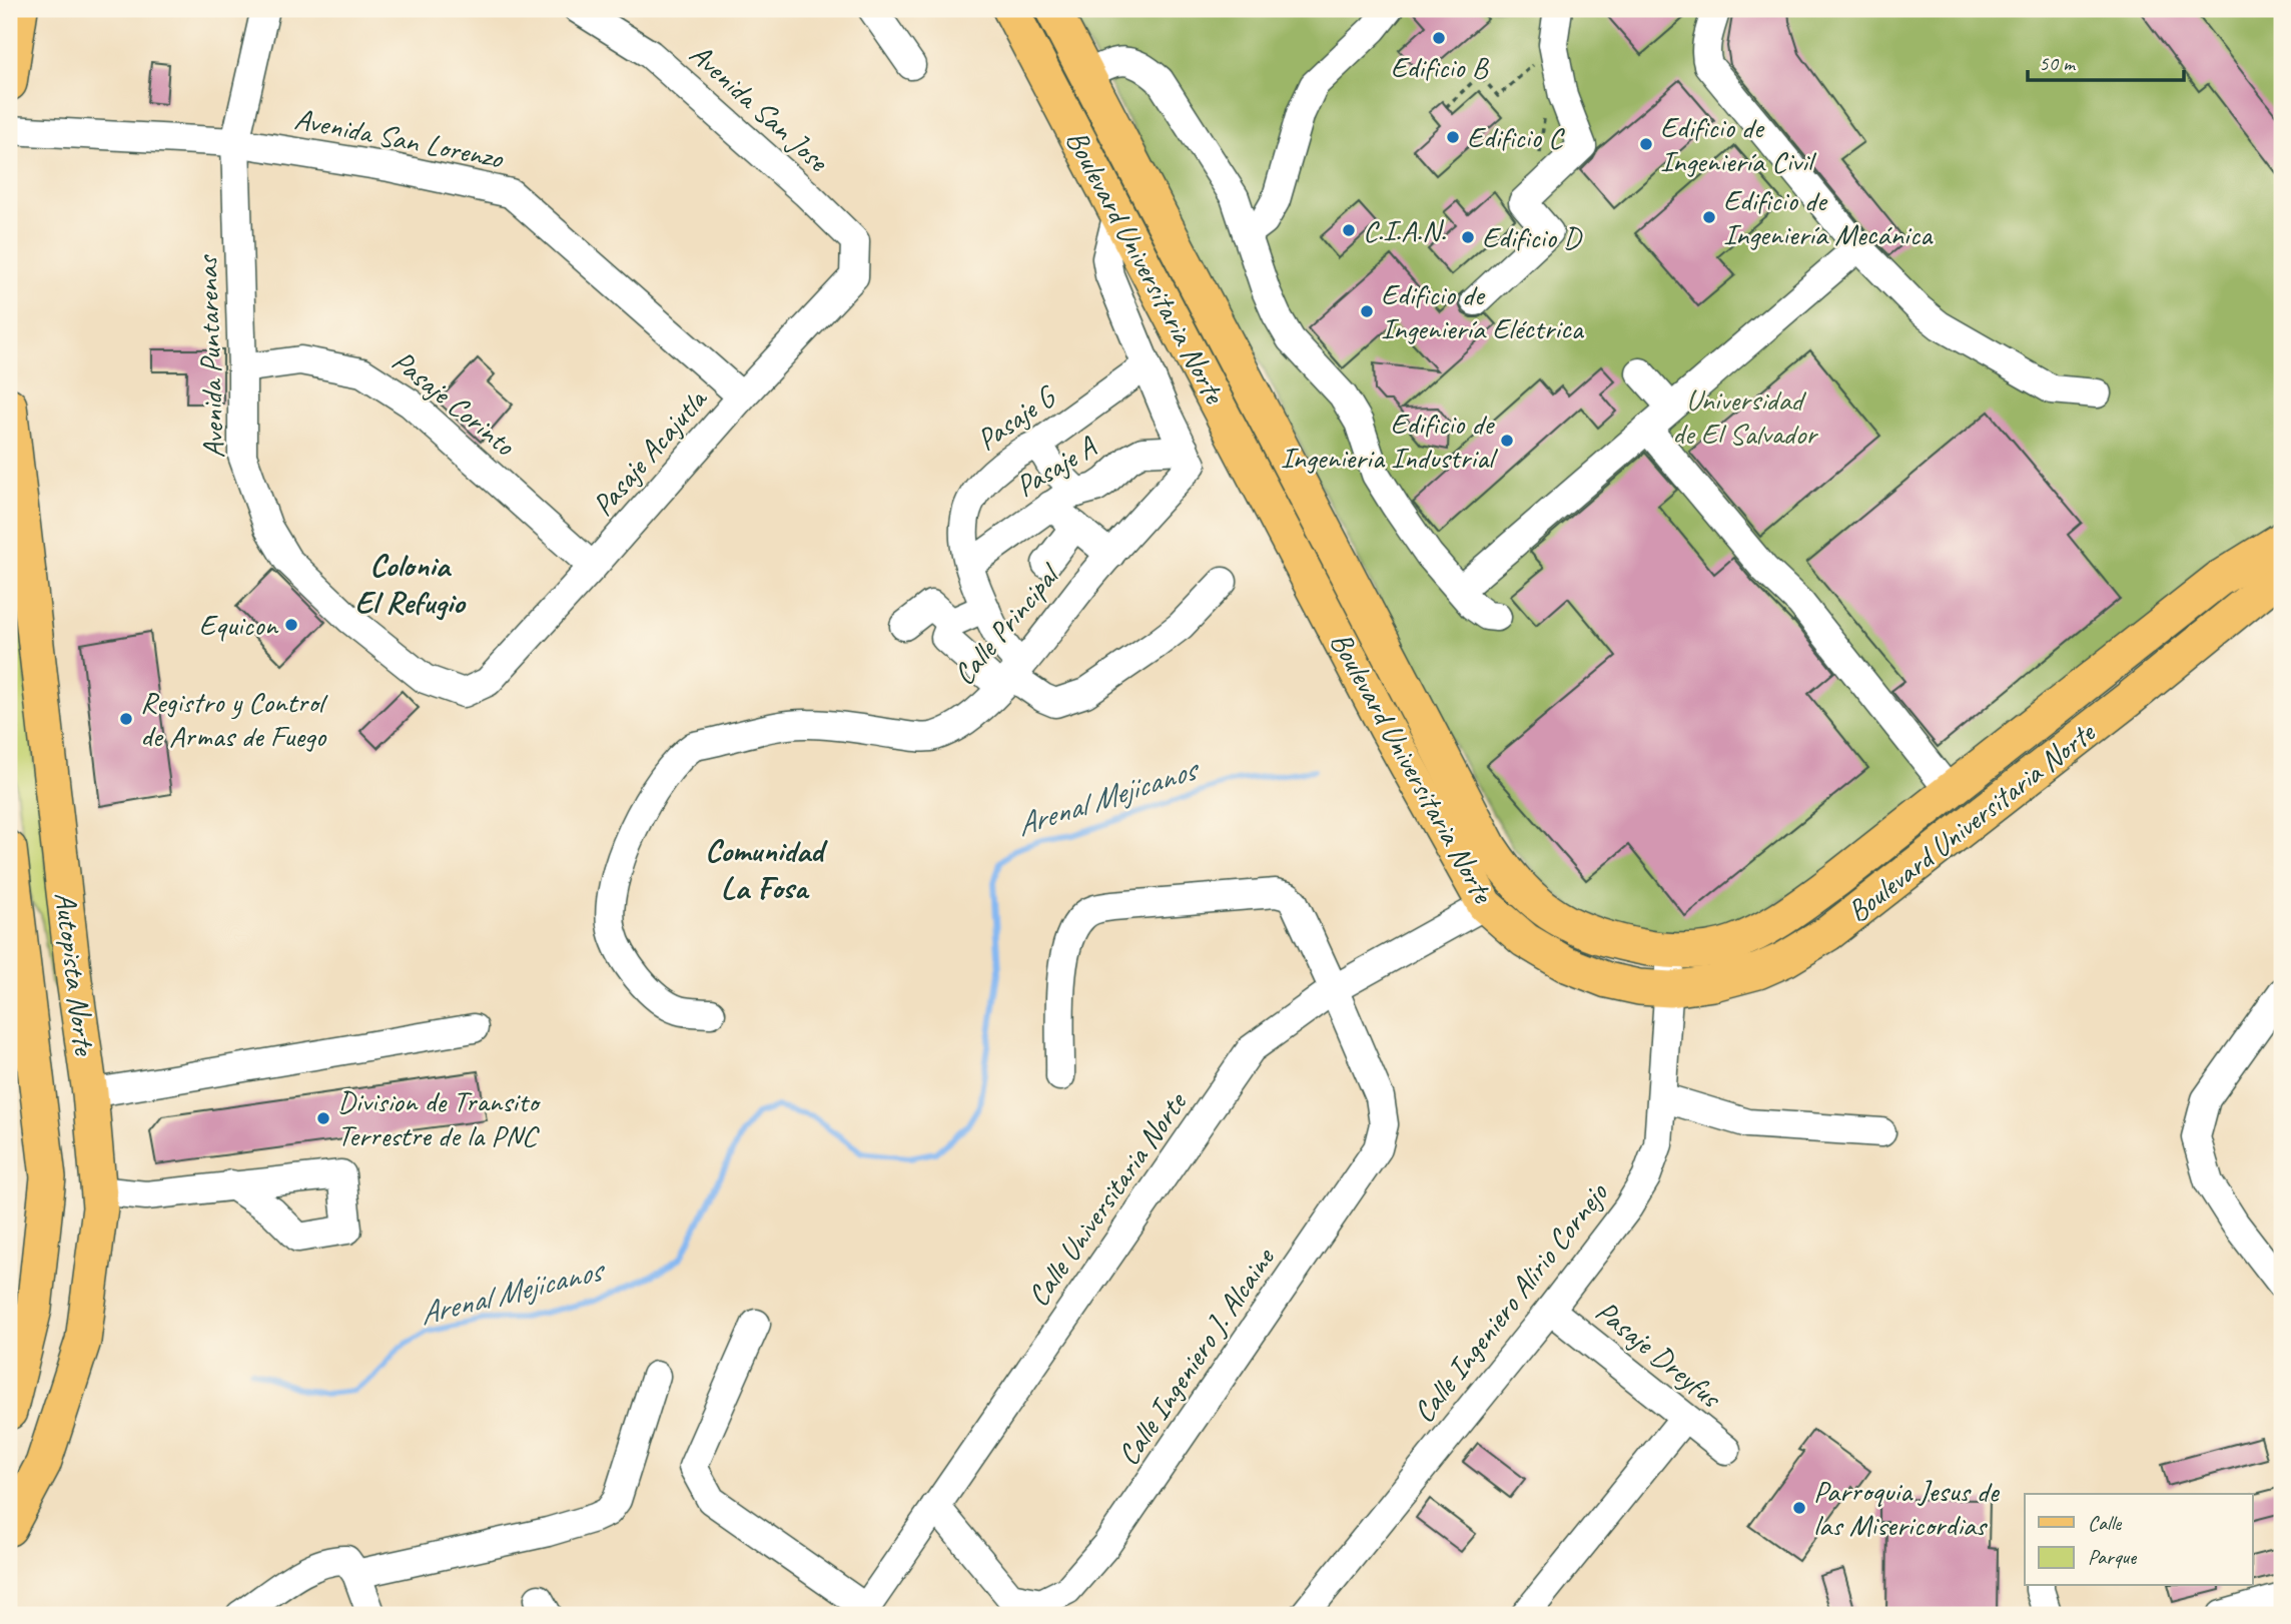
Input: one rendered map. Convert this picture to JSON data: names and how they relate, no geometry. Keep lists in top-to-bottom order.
{
  "streets": {
    "main road": ["Boulevard Universitaria Norte", "Autopista Norte"],
    "street": [
      "Avenida San Jose",
      "Avenida San Lorenzo",
      "Avenida Puntarenas",
      "Pasaje Corinto",
      "Pasaje G",
      "Pasaje Acajutla",
      "Pasaje A",
      "Calle Principal",
      "Calle Universitaria Norte",
      "Calle Ingeniero Alirio Cornejo",
      "Pasaje Dreyfus",
      "Calle Ingeniero J. Alcaine"
    ]
  },
  "crossings": [
    ["Avenida San Jose", "Pasaje Acajutla"],
    ["Avenida San Lorenzo", "Avenida Puntarenas"],
    ["Avenida San Lorenzo", "Pasaje Acajutla"],
    ["Boulevard Universitaria Norte", "Calle Universitaria Norte"],
    ["Boulevard Universitaria Norte", "Calle Ingeniero Alirio Cornejo"],
    ["Avenida Puntarenas", "Pasaje Corinto"],
    ["Avenida Puntarenas", "Pasaje Acajutla"],
    ["Pasaje Corinto", "Pasaje Acajutla"],
    ["Pasaje G", "Pasaje A"],
    ["Pasaje G", "Calle Principal"],
    ["Pasaje A", "Calle Principal"],
    ["Calle Universitaria Norte", "Calle Ingeniero J. Alcaine"],
    ["Calle Ingeniero Alirio Cornejo", "Pasaje Dreyfus"]
  ],
  "districts": ["Colonia El Refugio", "Comunidad La Fosa"],
  "water": ["Arenal Mejicanos"],
  "parks": ["Universidad de El Salvador"],
  "places": [
    "Edificio B",
    "Edificio C",
    "Edificio de Ingeniería Civil",
    "Edificio de Ingeniería Mecánica",
    "C.I.A.N.",
    "Edificio D",
    "Edificio de Ingeniería Eléctrica",
    "Edificio de Ingenieria Industrial",
    "Equicon",
    "Registro y Control de Armas de Fuego",
    "Division de Transito Terrestre de la PNC",
    "Parroquia Jesus de las Misericordias"
  ],
  "legend": ["Calle", "Parque"],
  "scale_bar": "50 m"
}
